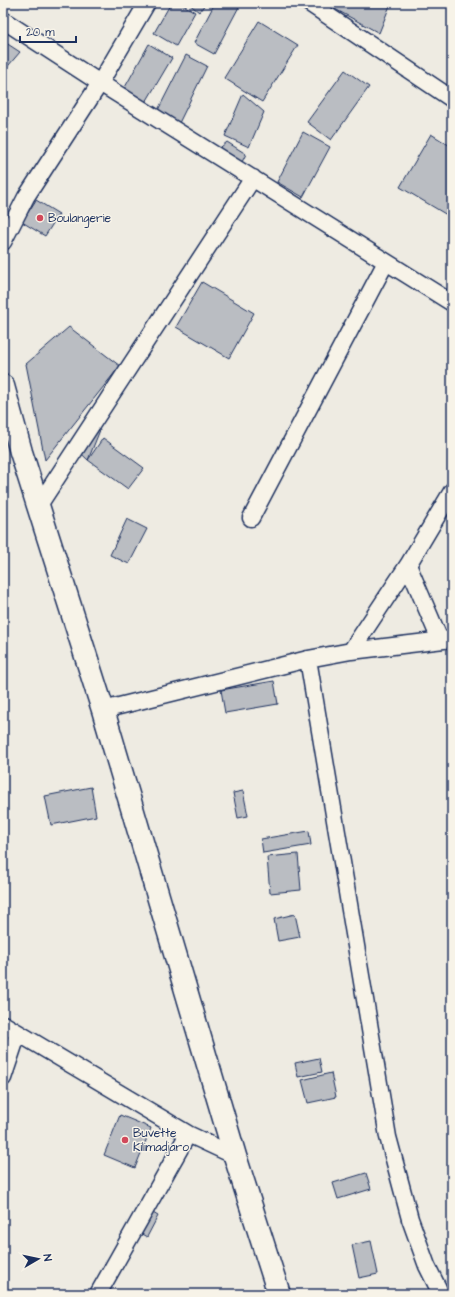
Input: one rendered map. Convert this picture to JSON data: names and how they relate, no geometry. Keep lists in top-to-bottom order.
{
  "places": ["Boulangerie", "Buvette Kilimadjaro"],
  "scale_bar": "20 m",
  "north": "right"
}
